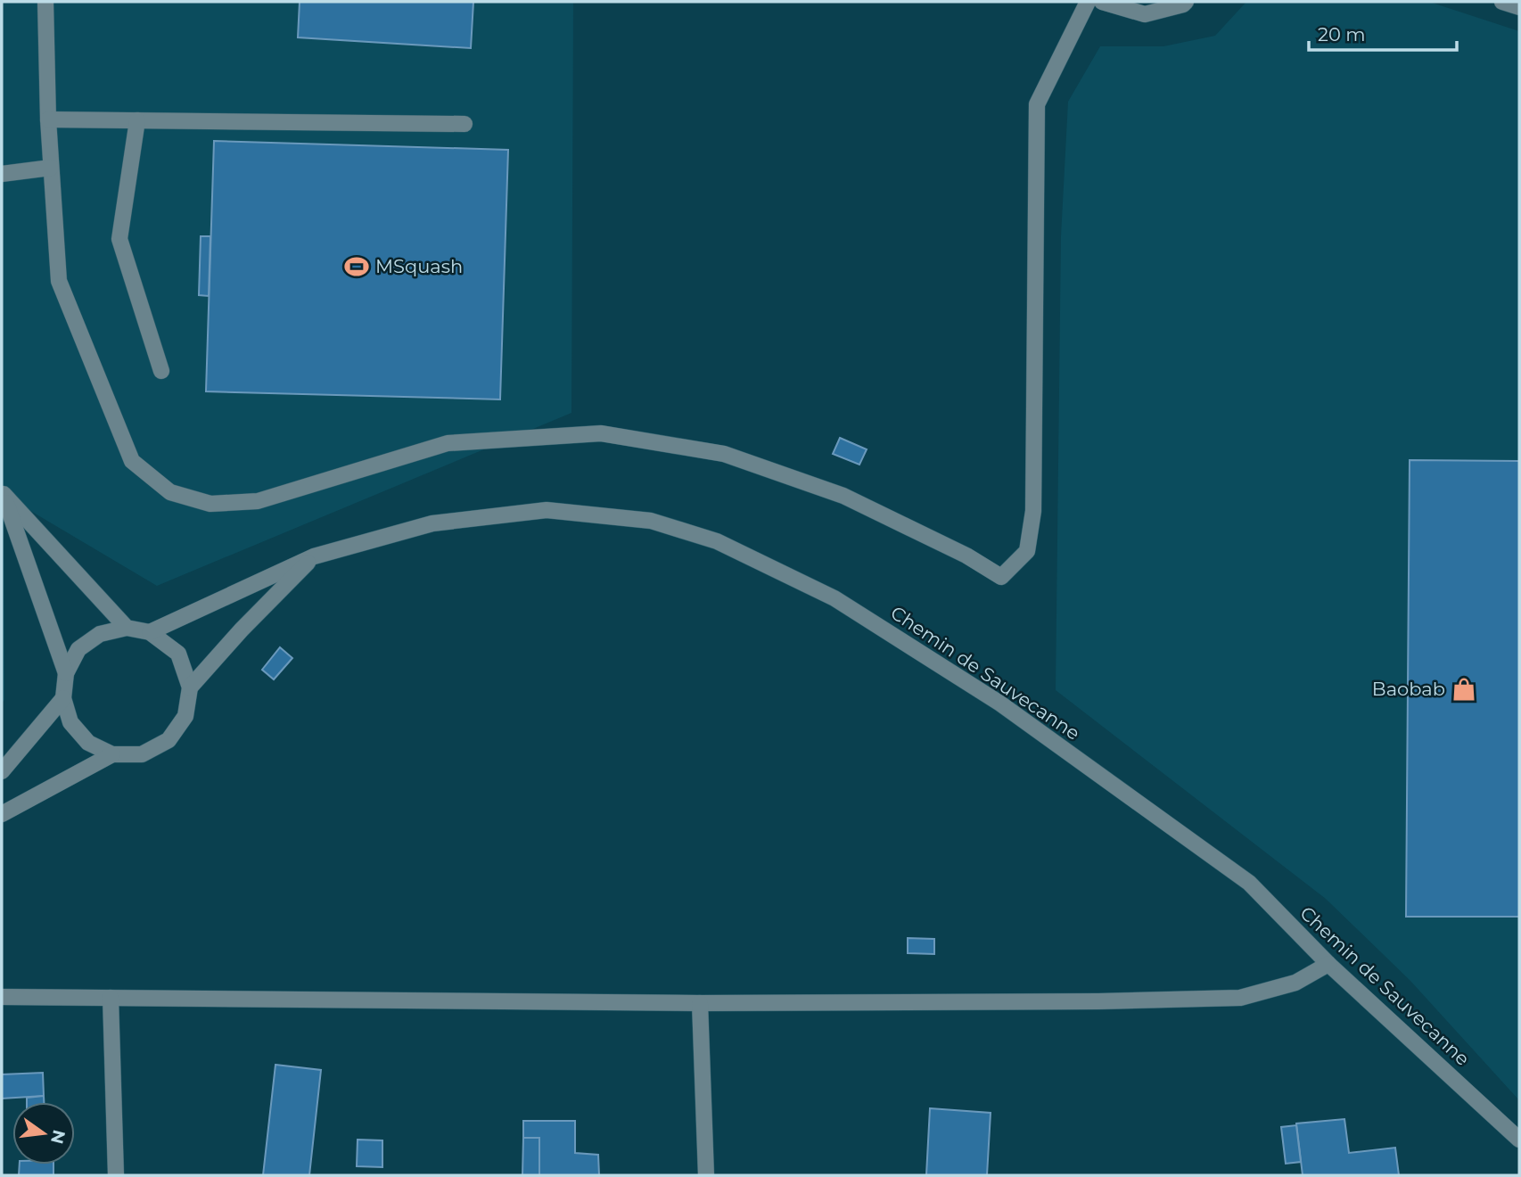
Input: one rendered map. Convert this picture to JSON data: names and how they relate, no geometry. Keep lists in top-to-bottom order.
{
  "streets": {
    "street": ["Chemin de Sauvecanne"]
  },
  "places": {
    "sports": ["MSquash"],
    "shop": ["Baobab"]
  },
  "scale_bar": "20 m",
  "north": "right"
}
